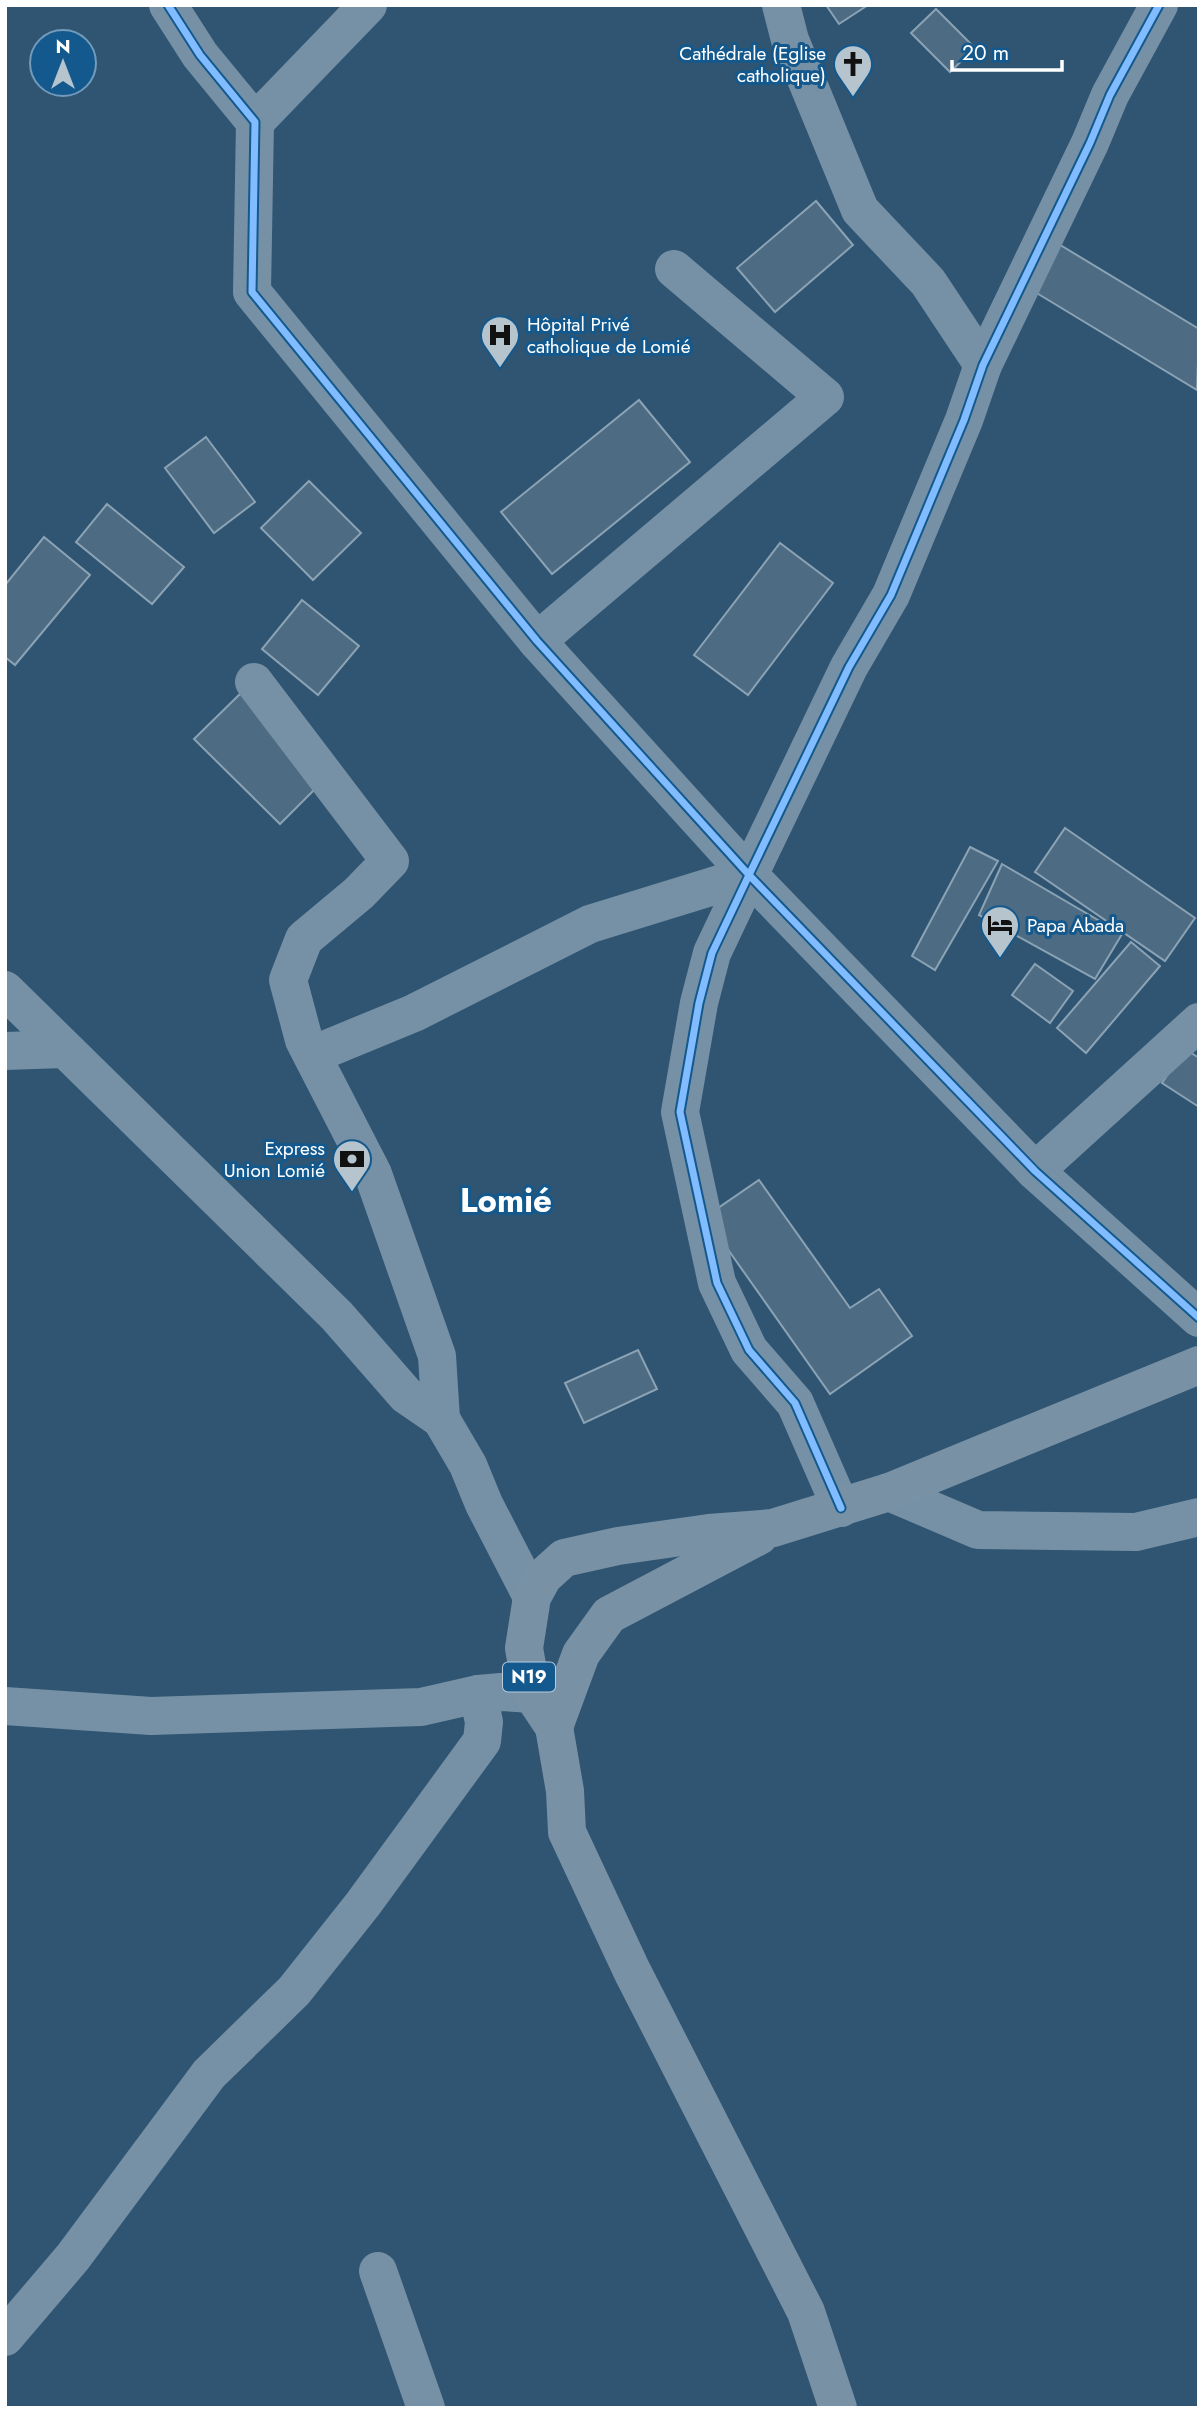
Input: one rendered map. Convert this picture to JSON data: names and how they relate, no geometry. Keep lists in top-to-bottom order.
{
  "streets": {
    "highway": ["N19"]
  },
  "districts": ["Lomié"],
  "places": {
    "church": ["Cathédrale (Eglise catholique)"],
    "hospital": ["Hôpital Privé catholique de Lomié"],
    "hotel": ["Papa Abada"],
    "bank": ["Express Union Lomié"]
  },
  "scale_bar": "20 m",
  "north": "top"
}
